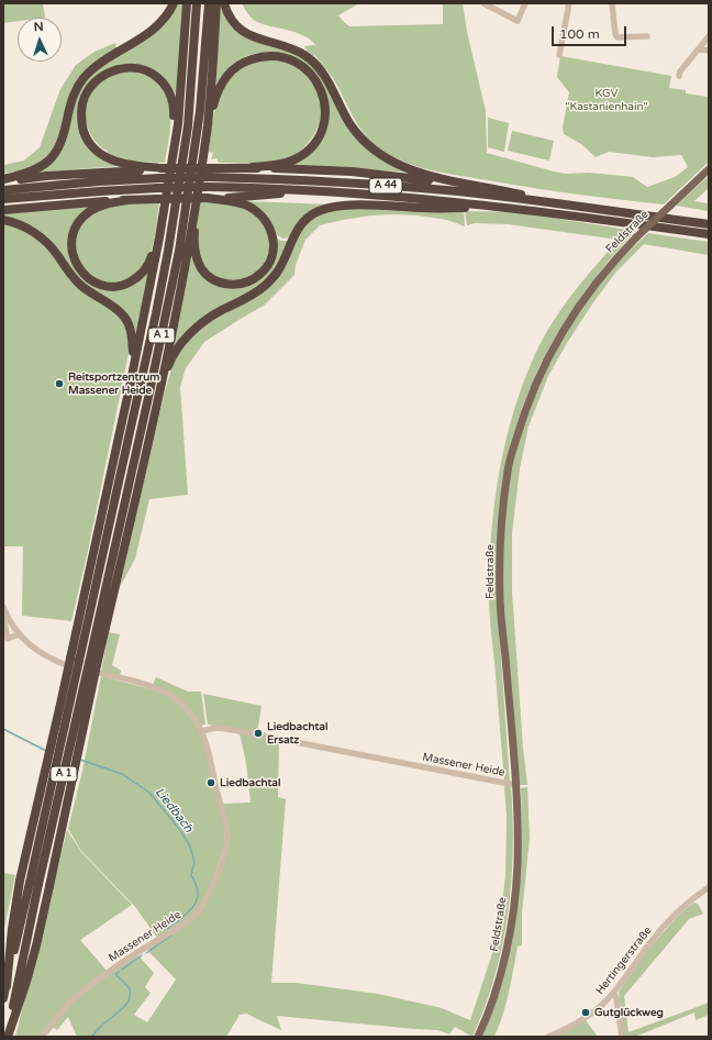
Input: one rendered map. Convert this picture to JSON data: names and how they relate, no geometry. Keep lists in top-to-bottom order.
{
  "streets": {
    "highway": ["A 44", "A 1"],
    "main road": ["Feldstraße"],
    "street": ["Massener Heide", "Hertingerstraße"]
  },
  "crossings": [
    ["Feldstraße", "Massener Heide"]
  ],
  "water": ["Liedbach"],
  "parks": ["KGV \"Kastanienhain\""],
  "places": [
    "Reitsportzentrum Massener Heide",
    "Liedbachtal Ersatz",
    "Liedbachtal",
    "Gutglückweg"
  ],
  "scale_bar": "100 m",
  "north": "top"
}
